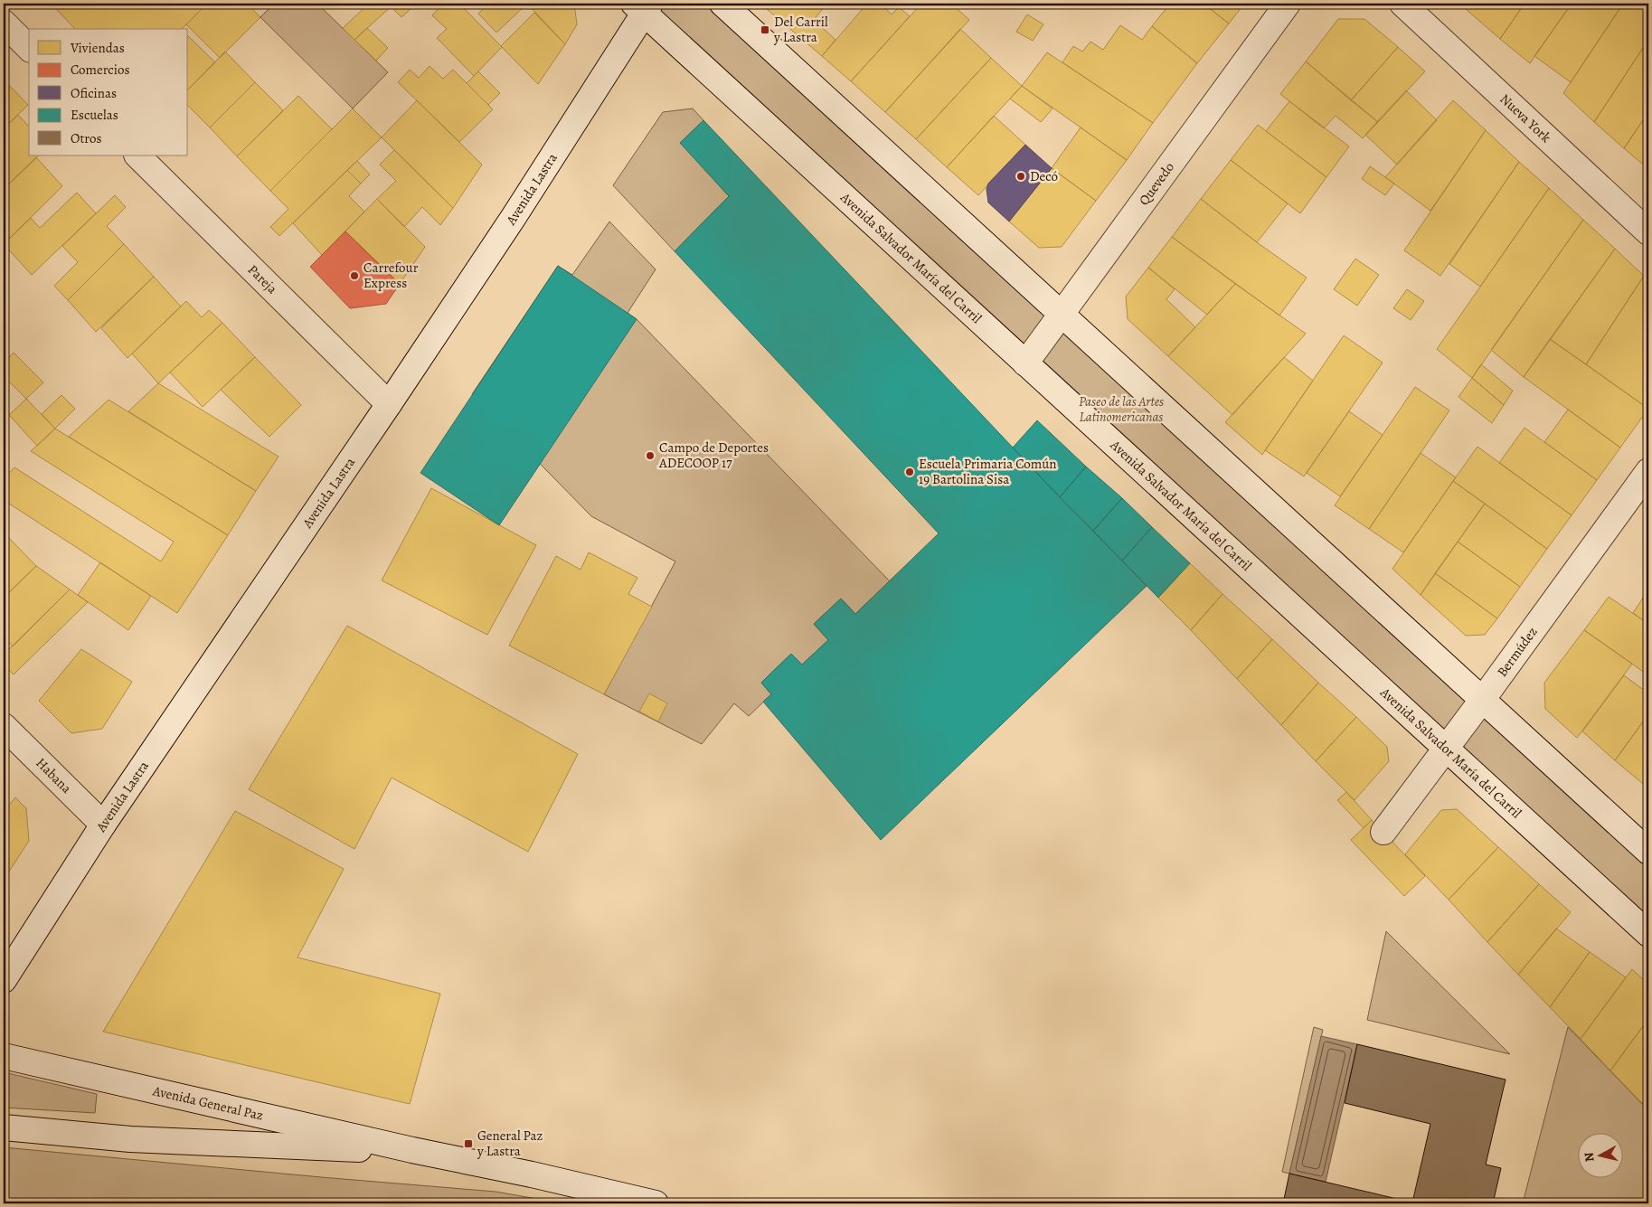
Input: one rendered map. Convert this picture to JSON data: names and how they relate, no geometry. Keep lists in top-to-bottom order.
{
  "streets": {
    "street": [
      "Nueva York",
      "Quevedo",
      "Avenida Lastra",
      "Avenida Salvador María del Carril",
      "Pareja",
      "Bermúdez",
      "Habana",
      "Avenida General Paz"
    ]
  },
  "crossings": [
    ["Quevedo", "Avenida Salvador María del Carril"],
    ["Avenida Lastra", "Avenida Salvador María del Carril"],
    ["Avenida Lastra", "Pareja"],
    ["Avenida Lastra", "Habana"],
    ["Avenida Salvador María del Carril", "Bermúdez"]
  ],
  "parks": ["Paseo de las Artes Latinomericanas"],
  "places": {
    "transit": ["Del Carril y Lastra", "General Paz y Lastra"],
    "other": [
      "Decó",
      "Carrefour Express",
      "Campo de Deportes ADECOOP 17",
      "Escuela Primaria Común 19 Bartolina Sisa"
    ]
  },
  "legend": [
    "Viviendas",
    "Comercios",
    "Oficinas",
    "Escuelas",
    "Otros"
  ],
  "north": "left"
}
